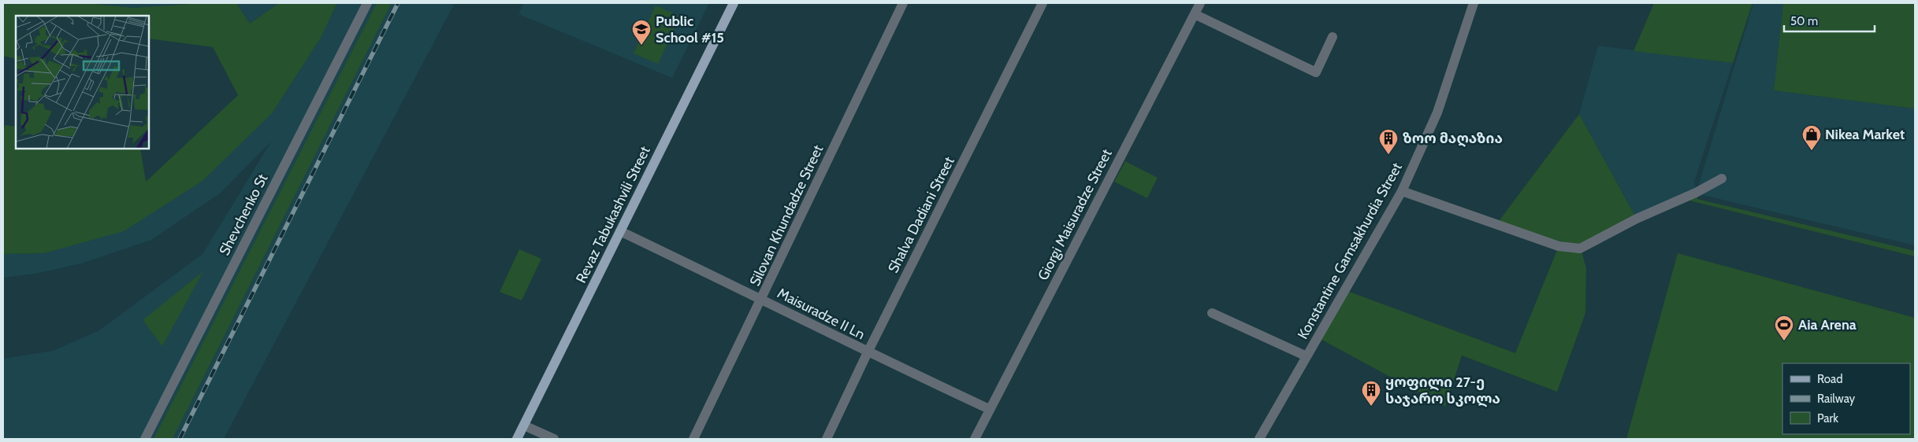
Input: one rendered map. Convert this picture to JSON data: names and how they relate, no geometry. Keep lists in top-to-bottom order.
{
  "streets": {
    "main road": ["Revaz Tabukashvili Street"],
    "street": [
      "Shevchenko St",
      "Shalva Dadiani Street",
      "Giorgi Maisuradze Street",
      "Silovan Khundadze Street",
      "Konstantine Gamsakhurdia Street",
      "Maisuradze II Ln"
    ]
  },
  "crossings": [
    ["Revaz Tabukashvili Street", "Maisuradze II Ln"],
    ["Shalva Dadiani Street", "Maisuradze II Ln"],
    ["Giorgi Maisuradze Street", "Maisuradze II Ln"],
    ["Silovan Khundadze Street", "Maisuradze II Ln"]
  ],
  "places": {
    "school or university": ["Public School #15"],
    "shop": ["Nikea Market"],
    "building": ["ზოო მაღაზია", "ყოფილი 27-ე საჯარო სკოლა"],
    "sports": ["Aia Arena"]
  },
  "legend": ["Road", "Railway", "Park"],
  "scale_bar": "50 m"
}
